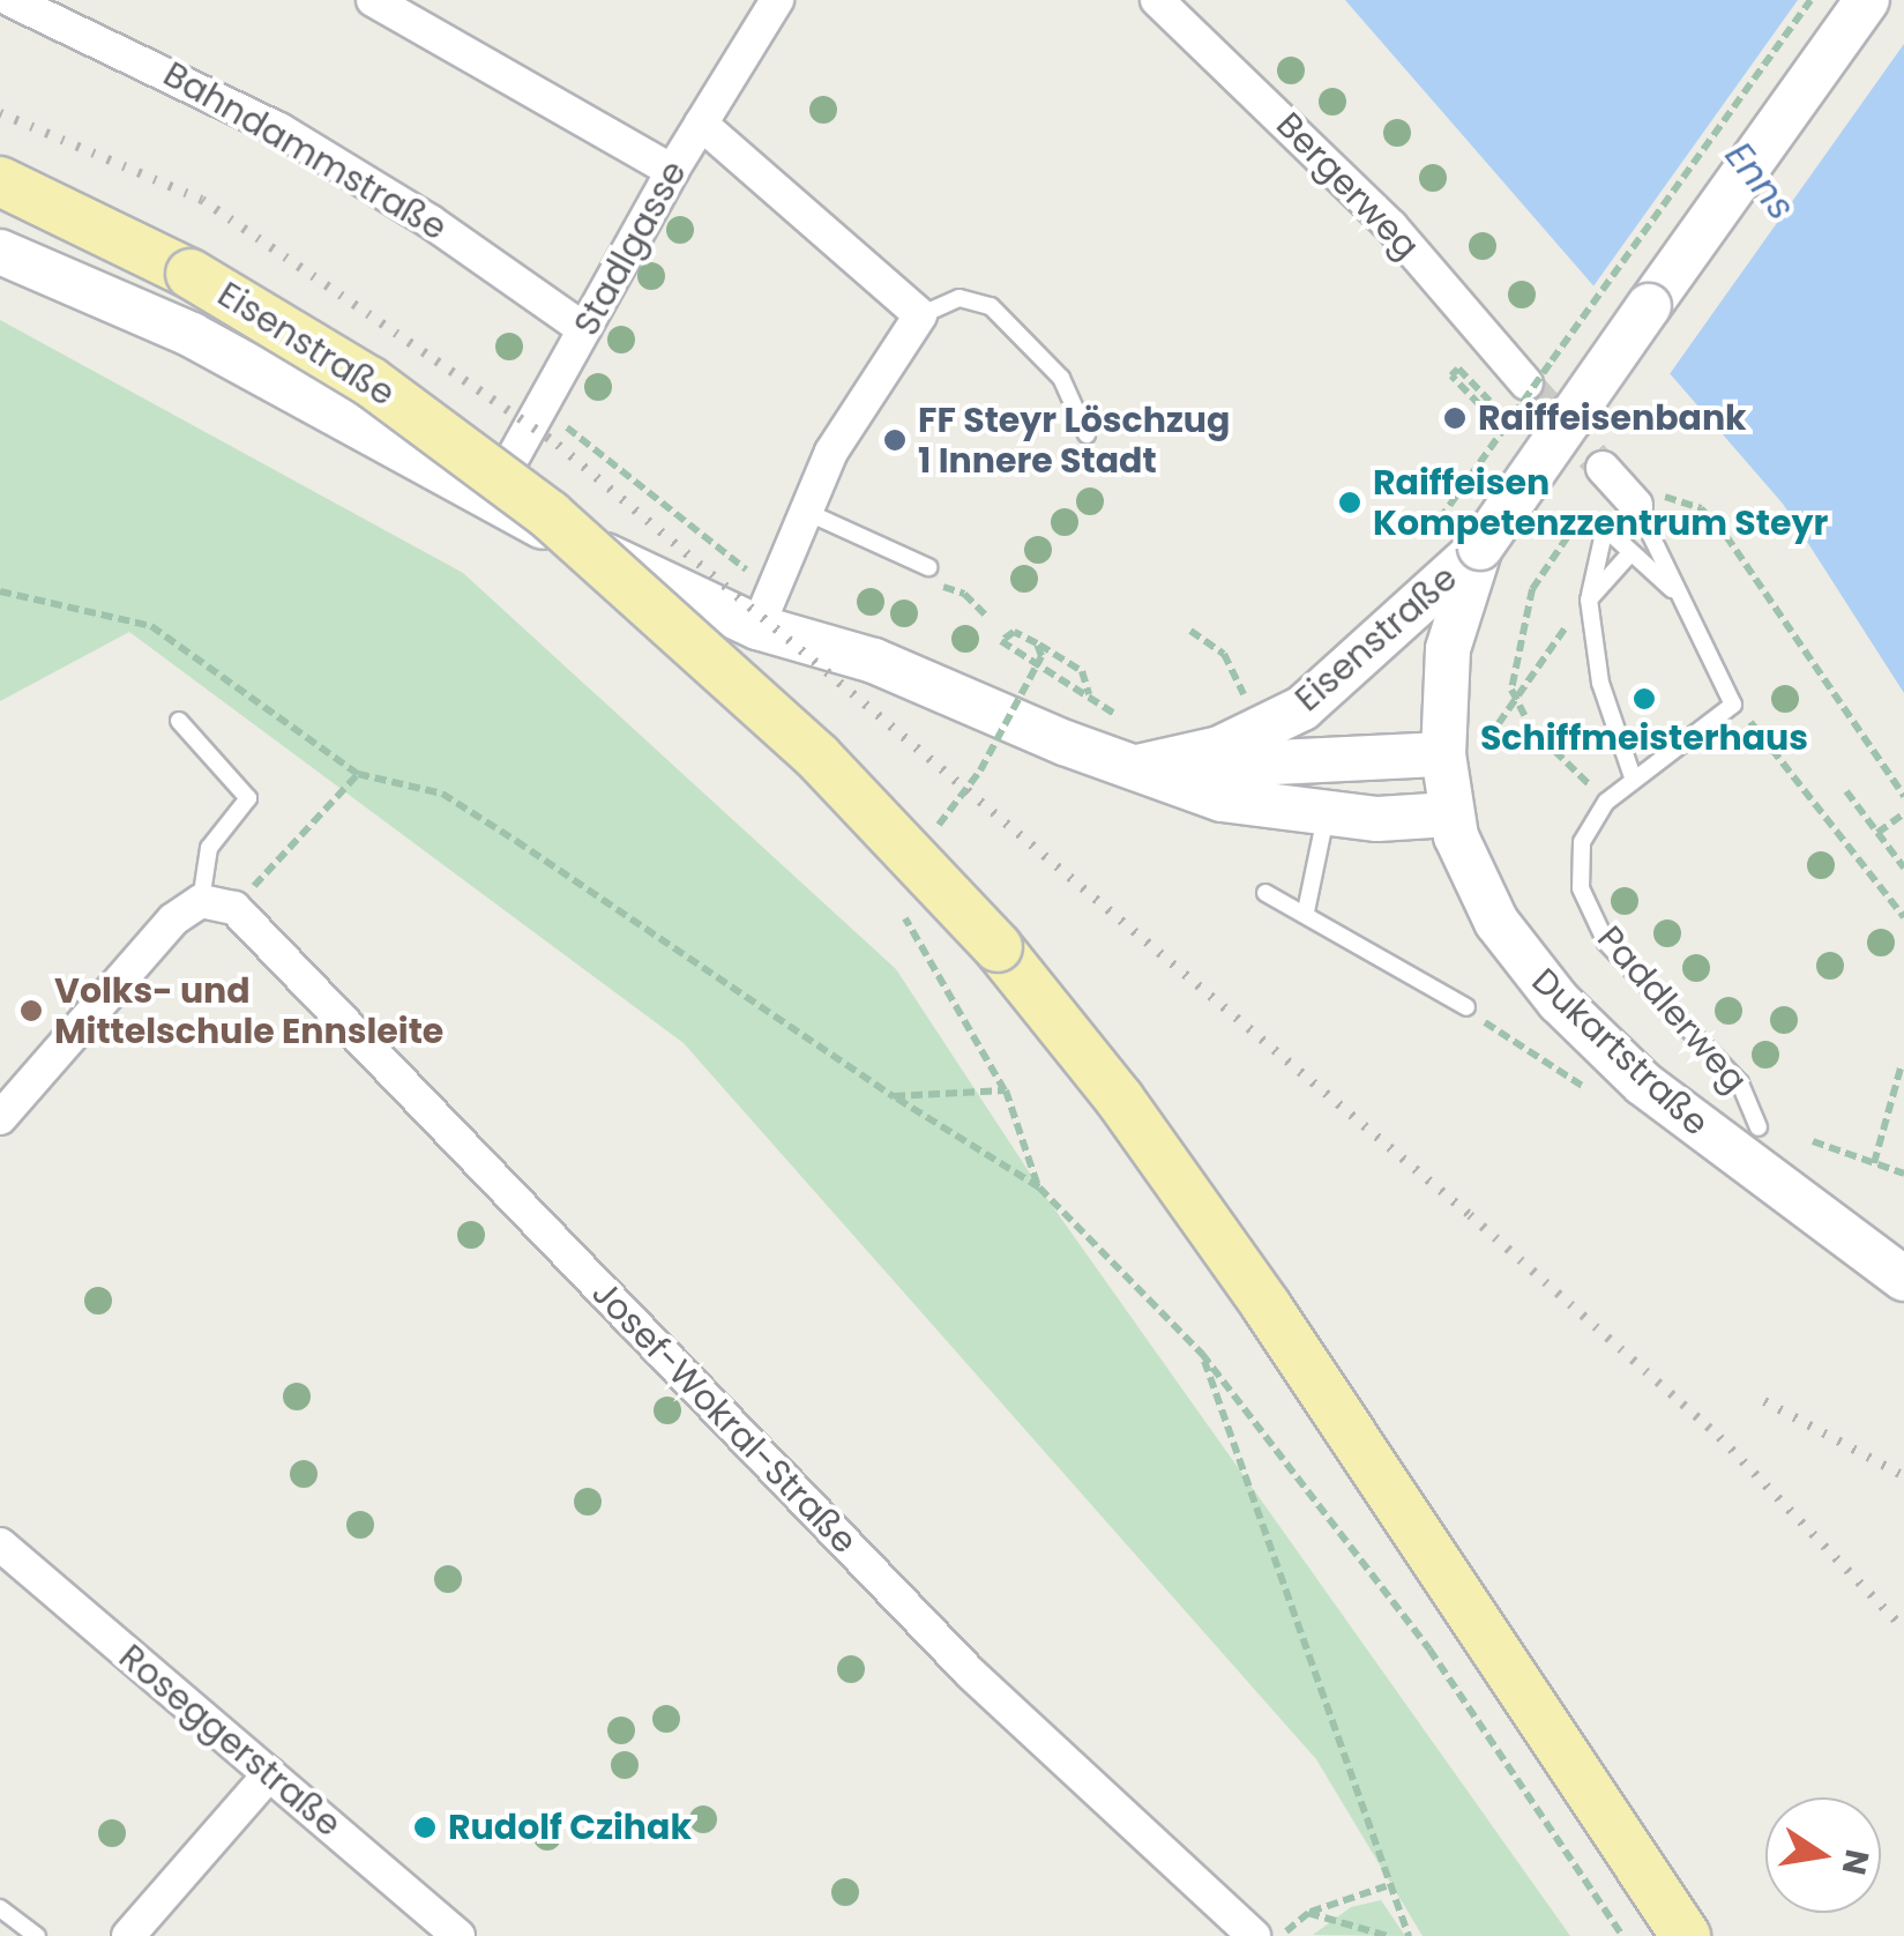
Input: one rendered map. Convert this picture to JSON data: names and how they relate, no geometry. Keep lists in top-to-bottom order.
{
  "streets": {
    "main road": ["Eisenstraße"],
    "street": [
      "Bahndammstraße",
      "Bergerweg",
      "Stadlgasse",
      "Dukartstraße",
      "Josef-Wokral-Straße",
      "Roseggerstraße"
    ],
    "lane": ["Paddlerweg"]
  },
  "crossings": [
    ["Bahndammstraße", "Stadlgasse"],
    ["Stadlgasse", "Eisenstraße"],
    ["Eisenstraße", "Dukartstraße"]
  ],
  "water": ["Enns"],
  "places": [
    "Raiffeisenbank",
    "FF Steyr Löschzug 1 Innere Stadt",
    "Raiffeisen Kompetenzzentrum Steyr",
    "Schiffmeisterhaus",
    "Volks- und Mittelschule Ennsleite",
    "Rudolf Czihak"
  ],
  "north": "right"
}
